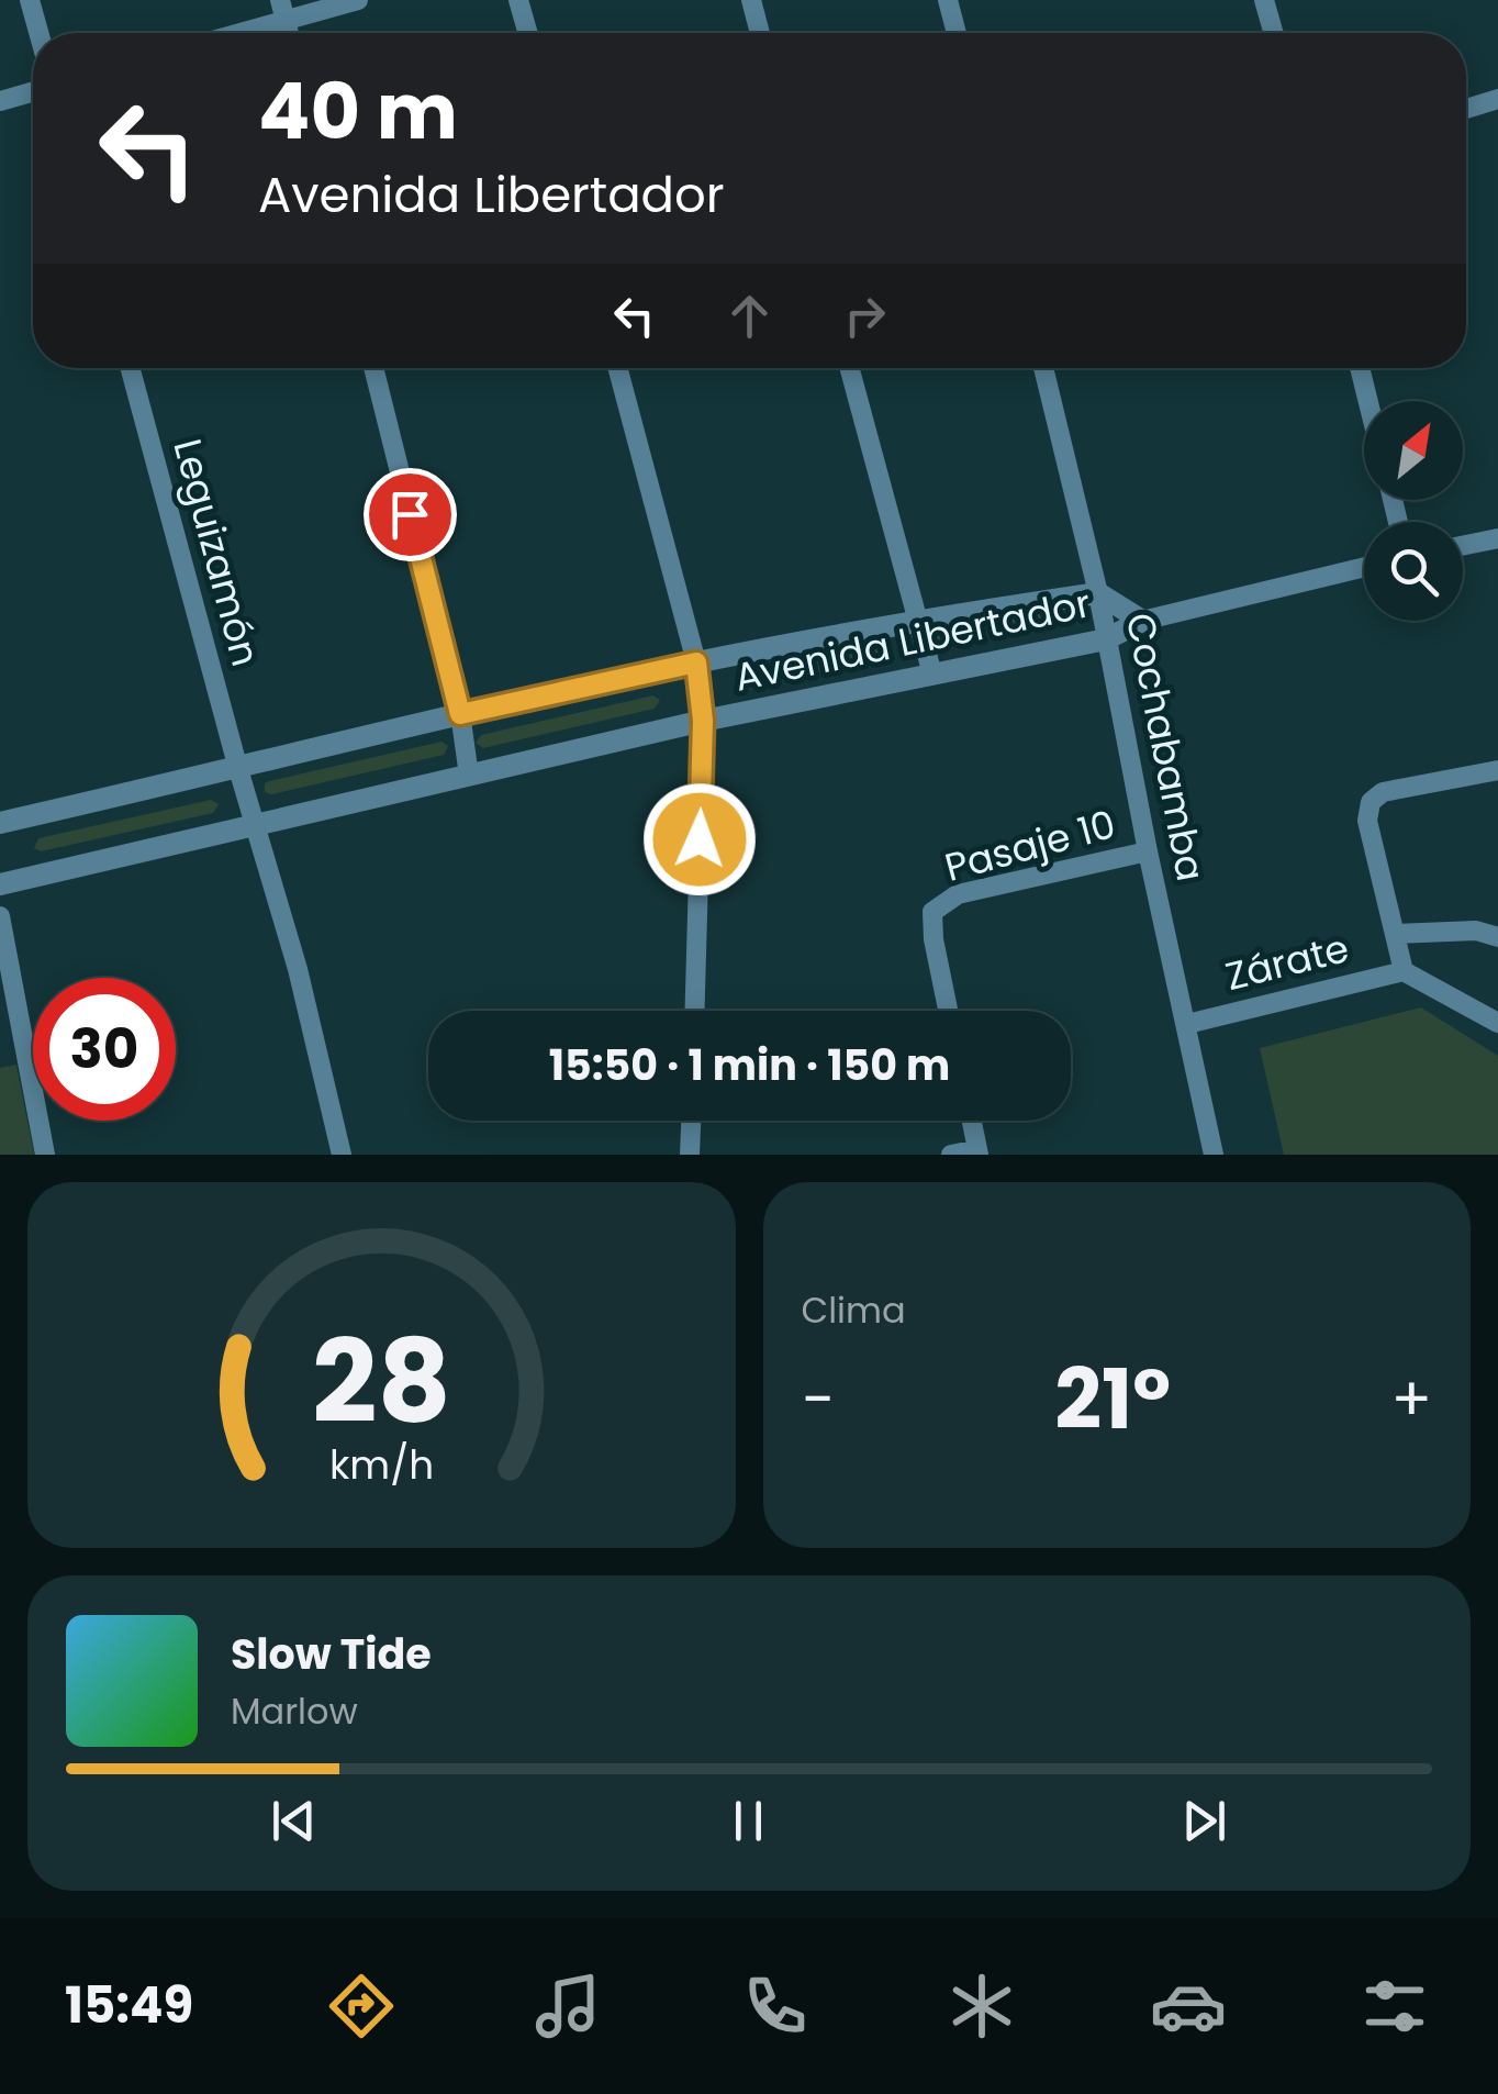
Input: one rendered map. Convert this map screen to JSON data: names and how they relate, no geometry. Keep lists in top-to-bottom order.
{
  "streets": {
    "street": [
      "Leguizamón",
      "Avenida Libertador",
      "Cochabamba",
      "Pasaje 10",
      "Zárate"
    ]
  },
  "crossings": [
    ["Leguizamón", "Avenida Libertador"],
    ["Avenida Libertador", "Cochabamba"],
    ["Cochabamba", "Pasaje 10"],
    ["Cochabamba", "Zárate"]
  ],
  "north": "top right",
  "page": {
    "turn": ["40 m", "Avenida Libertador"],
    "limit": "30",
    "trip": "15:50 · 1 min · 150 m",
    "tile": "Clima",
    "heat": ["−", "21°", "+"],
    "song": ["Slow Tide", "Marlow"],
    "tabs": "15:49",
    "gauge": ["28", "km/h"]
  }
}
